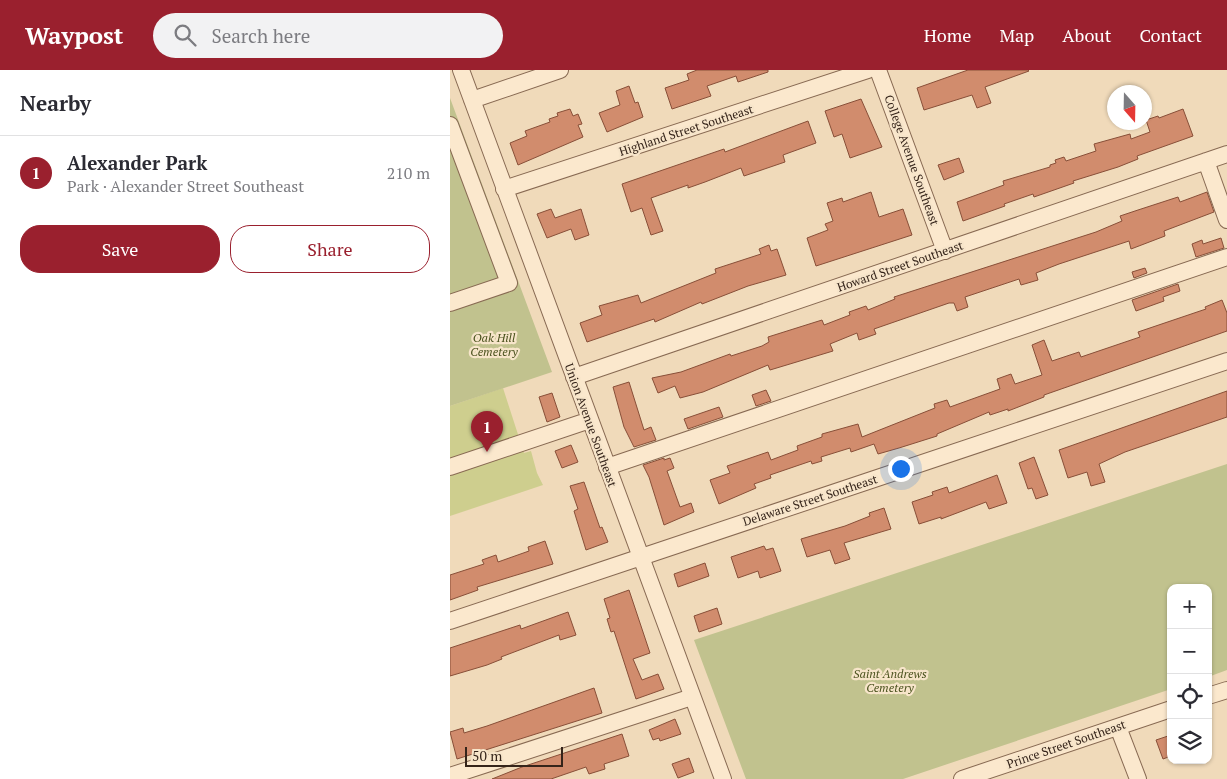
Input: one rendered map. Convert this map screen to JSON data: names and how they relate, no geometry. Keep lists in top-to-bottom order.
{
  "streets": {
    "street": [
      "Highland Street Southeast",
      "College Avenue Southeast",
      "Howard Street Southeast",
      "Union Avenue Southeast",
      "Delaware Street Southeast",
      "Prince Street Southeast"
    ]
  },
  "crossings": [
    ["Highland Street Southeast", "Union Avenue Southeast"],
    ["College Avenue Southeast", "Howard Street Southeast"],
    ["Howard Street Southeast", "Union Avenue Southeast"],
    ["Union Avenue Southeast", "Delaware Street Southeast"]
  ],
  "parks": ["Oak Hill Cemetery", "Saint Andrews Cemetery"],
  "scale_bar": "50 m",
  "north": "bottom",
  "page": {
    "header": "Waypost",
    "search": "Search here",
    "nav": [
      "Home",
      "Map",
      "About",
      "Contact"
    ],
    "heading": "Nearby",
    "list": [
      {
        "mark": "1",
        "name": "Alexander Park",
        "note": "Park · Alexander Street Southeast",
        "value": "210 m"
      }
    ],
    "buttons": ["Save", "Share"],
    "pins": "1",
    "map_buttons": ["+", "−"],
    "scale": "50 m"
  }
}
